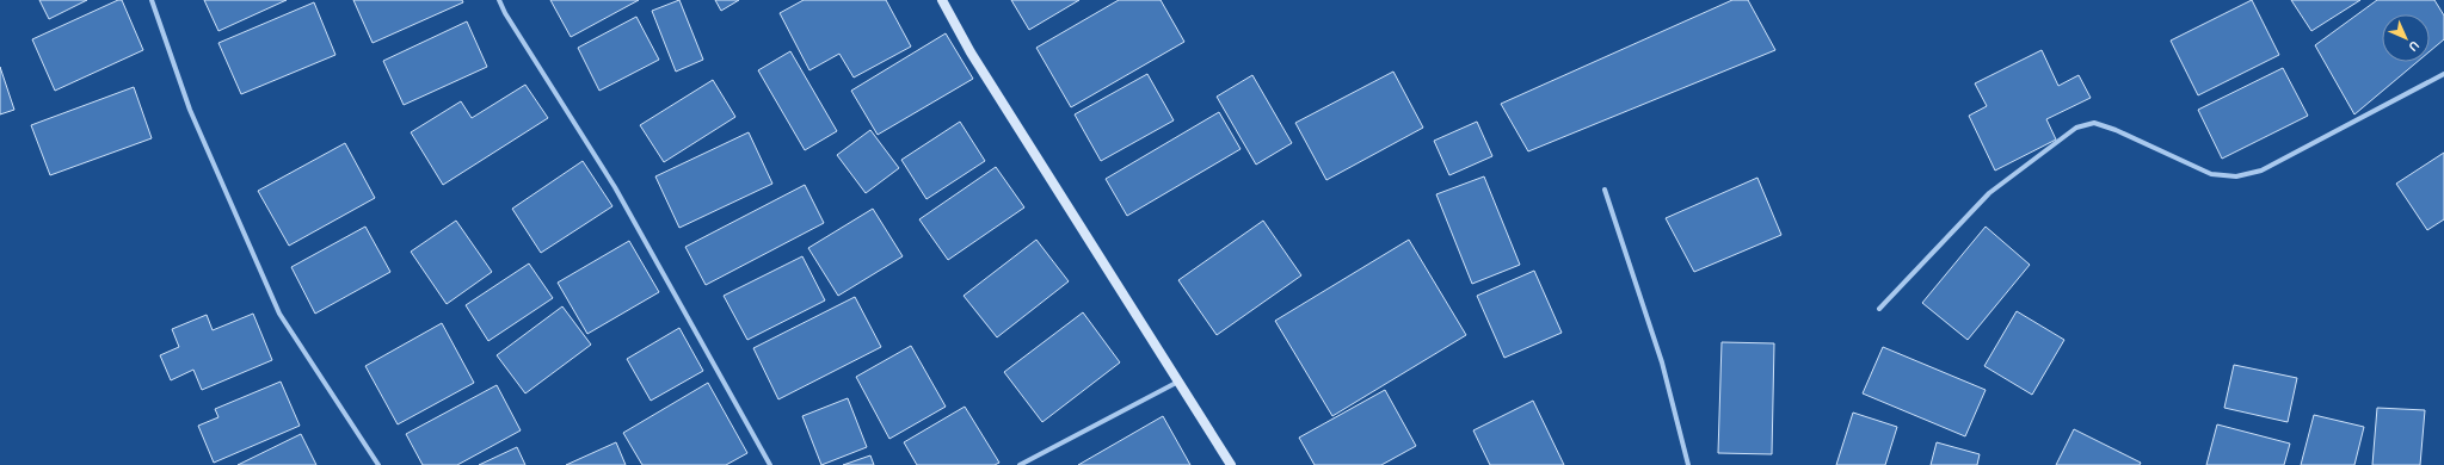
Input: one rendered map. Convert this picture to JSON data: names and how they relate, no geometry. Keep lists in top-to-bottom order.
{
  "north": "bottom right"
}
